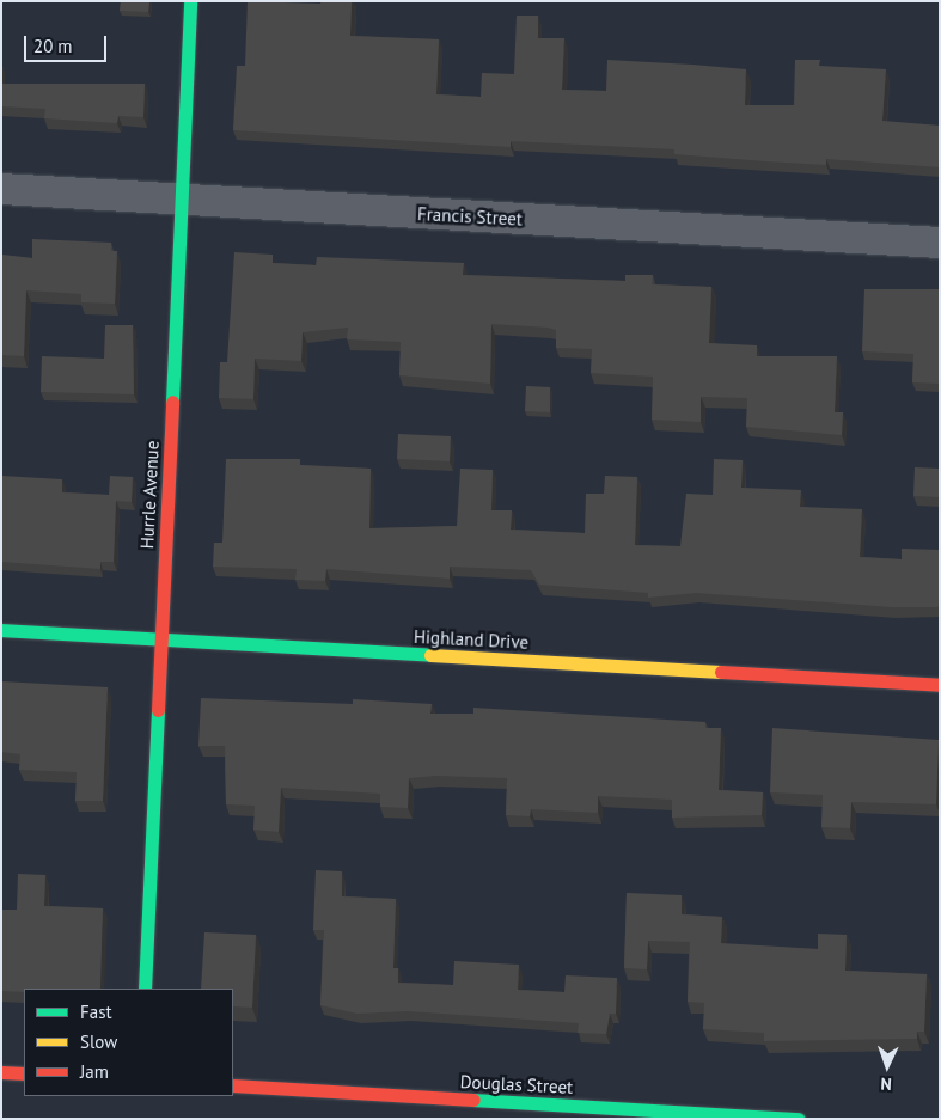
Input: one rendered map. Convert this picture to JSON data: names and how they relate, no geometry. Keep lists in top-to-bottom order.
{
  "streets": {
    "street": [
      "Francis Street",
      "Hurrle Avenue",
      "Highland Drive",
      "Douglas Street"
    ]
  },
  "crossings": [
    ["Francis Street", "Hurrle Avenue"],
    ["Hurrle Avenue", "Highland Drive"]
  ],
  "legend": ["Fast", "Slow", "Jam"],
  "scale_bar": "20 m",
  "north": "bottom"
}
